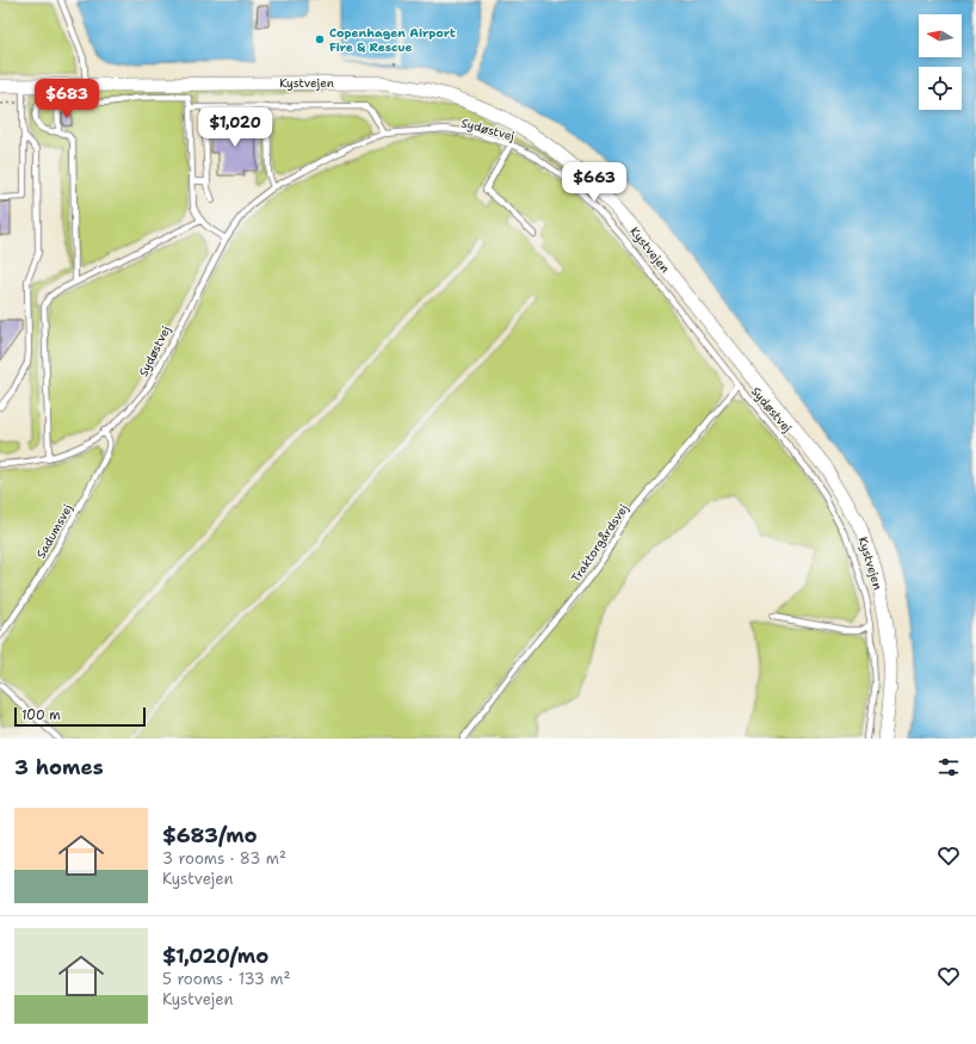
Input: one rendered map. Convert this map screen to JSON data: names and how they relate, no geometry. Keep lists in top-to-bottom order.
{
  "streets": {
    "street": ["Kystvejen"],
    "lane": ["Sydøstvej", "Sadumsvej", "Traktorgårdsvej"]
  },
  "crossings": [
    ["Sydøstvej", "Sadumsvej"],
    ["Sydøstvej", "Traktorgårdsvej"]
  ],
  "places": ["Copenhagen Airport Fire & Rescue"],
  "scale_bar": "100 m",
  "north": "left",
  "page": {
    "price": ["$683", "$1,020", "$663"],
    "scale": "100 m",
    "heading": "3 homes",
    "list": [
      {
        "name": "$683/mo",
        "note": "3 rooms · 83 m² · Kystvejen"
      },
      {
        "name": "$1,020/mo",
        "note": "5 rooms · 133 m² · Kystvejen"
      }
    ]
  }
}
